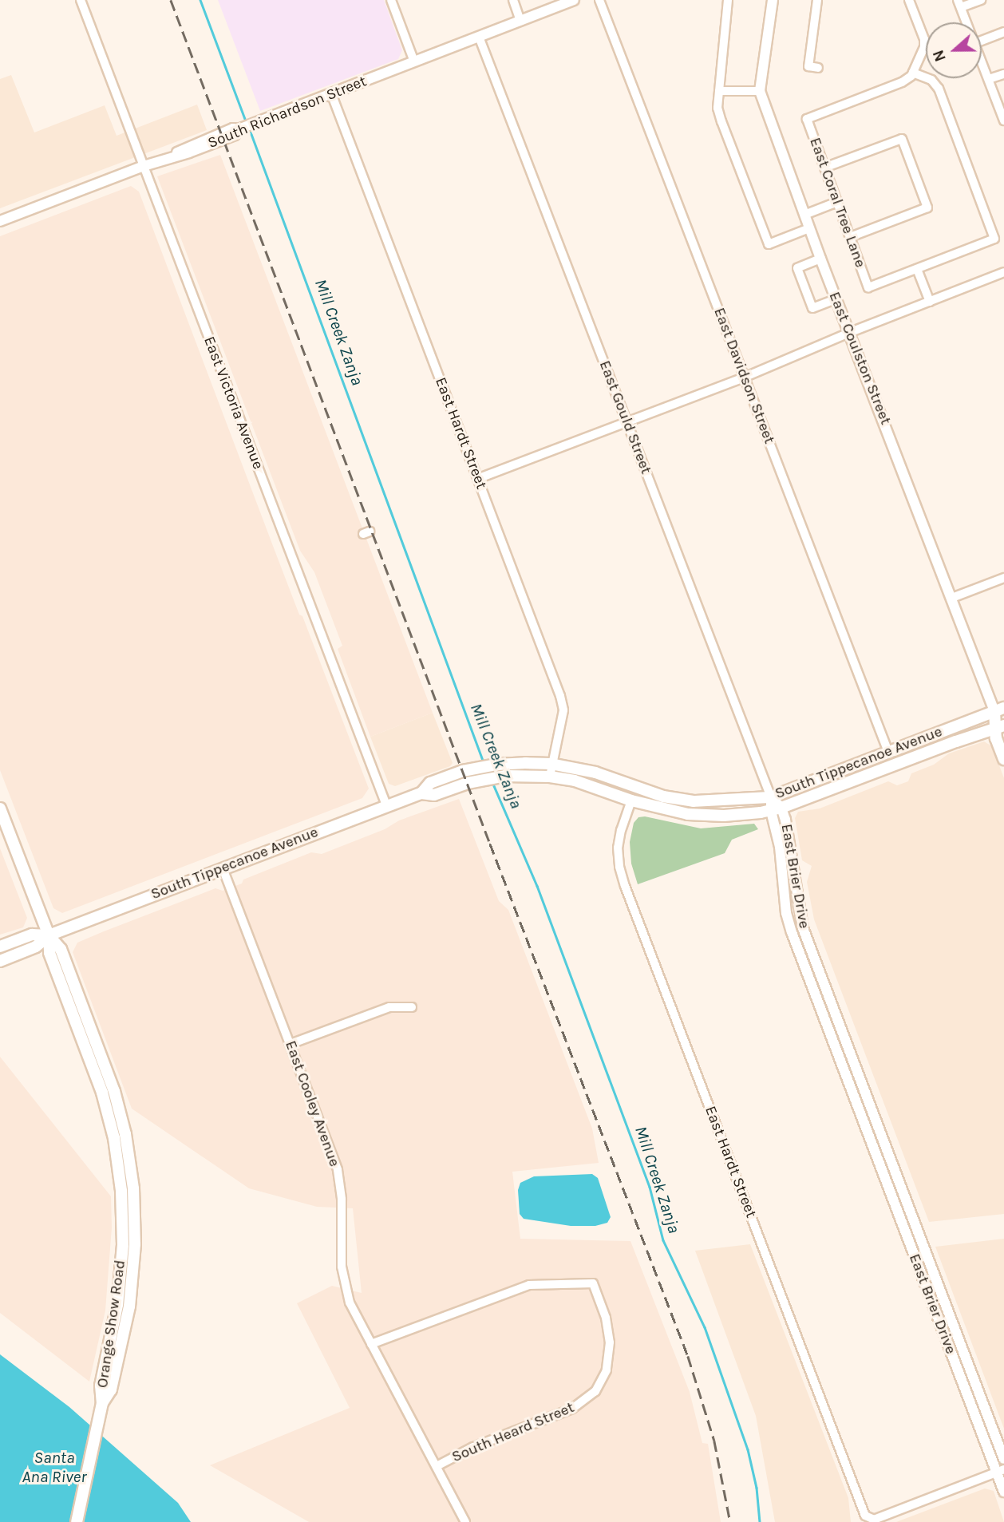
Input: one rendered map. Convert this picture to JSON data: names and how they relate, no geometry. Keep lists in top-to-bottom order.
{
  "streets": {
    "main road": ["South Tippecanoe Avenue", "Orange Show Road"],
    "street": [
      "South Richardson Street",
      "East Coral Tree Lane",
      "East Coulston Street",
      "East Davidson Street",
      "East Victoria Avenue",
      "East Gould Street",
      "East Hardt Street",
      "East Brier Drive",
      "East Cooley Avenue",
      "South Heard Street"
    ]
  },
  "crossings": [
    ["South Richardson Street", "East Victoria Avenue"],
    ["South Richardson Street", "East Gould Street"],
    ["South Richardson Street", "East Hardt Street"],
    ["East Coulston Street", "South Tippecanoe Avenue"],
    ["East Davidson Street", "South Tippecanoe Avenue"],
    ["East Victoria Avenue", "South Tippecanoe Avenue"],
    ["East Gould Street", "South Tippecanoe Avenue"],
    ["East Gould Street", "East Brier Drive"],
    ["East Hardt Street", "South Tippecanoe Avenue"],
    ["East Hardt Street", "East Brier Drive"],
    ["South Tippecanoe Avenue", "East Brier Drive"],
    ["South Tippecanoe Avenue", "East Cooley Avenue"],
    ["South Tippecanoe Avenue", "Orange Show Road"],
    ["East Cooley Avenue", "South Heard Street"]
  ],
  "water": ["Mill Creek Zanja", "Santa Ana River"],
  "north": "left"
}
